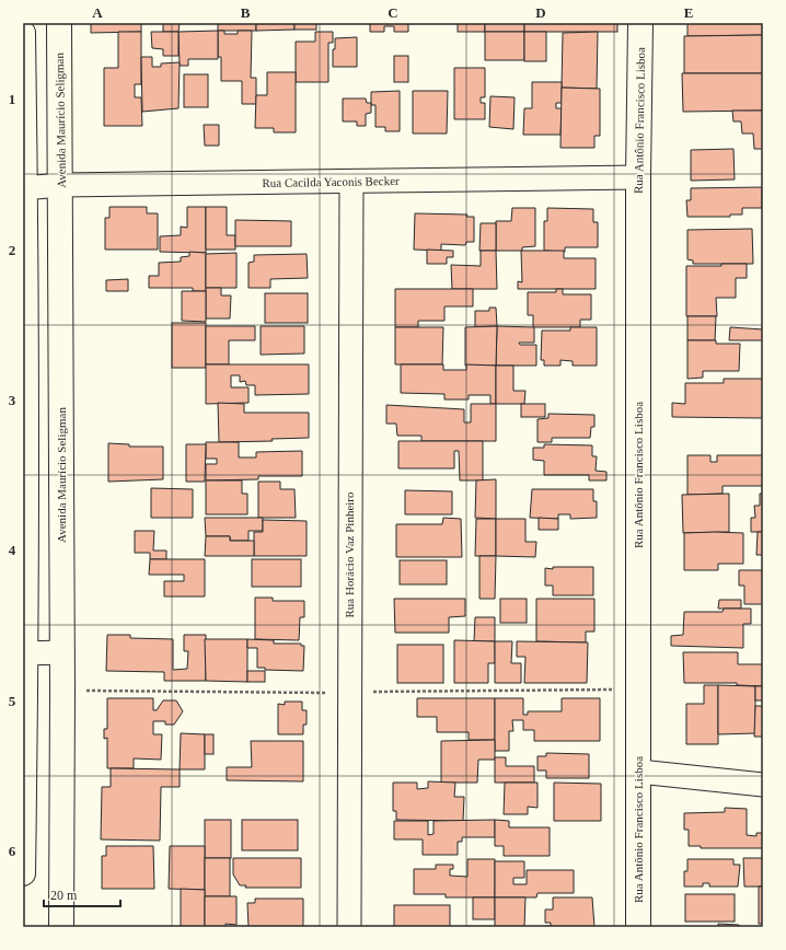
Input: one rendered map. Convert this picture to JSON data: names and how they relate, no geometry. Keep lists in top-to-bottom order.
{
  "streets": {
    "main road": ["Avenida Maurício Seligman", "Rua Antônio Francisco Lisboa"],
    "street": ["Rua Cacilda Yaconis Becker", "Rua Horácio Vaz Pinheiro"]
  },
  "crossings": [
    ["Avenida Maurício Seligman", "Rua Cacilda Yaconis Becker"],
    ["Rua Antônio Francisco Lisboa", "Rua Cacilda Yaconis Becker"],
    ["Rua Cacilda Yaconis Becker", "Rua Horácio Vaz Pinheiro"]
  ],
  "scale_bar": "20 m",
  "grid": {
    "columns": [
      "A",
      "B",
      "C",
      "D",
      "E"
    ],
    "rows": [
      "1",
      "2",
      "3",
      "4",
      "5",
      "6"
    ]
  }
}
